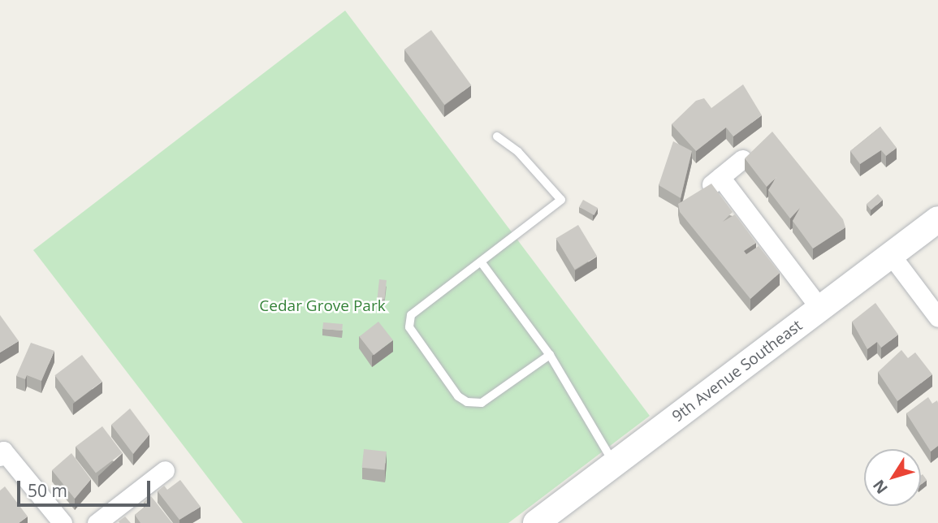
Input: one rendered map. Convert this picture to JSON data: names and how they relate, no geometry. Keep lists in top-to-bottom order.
{
  "streets": {
    "main road": ["9th Avenue Southeast"]
  },
  "parks": ["Cedar Grove Park"],
  "scale_bar": "50 m",
  "north": "bottom left"
}
